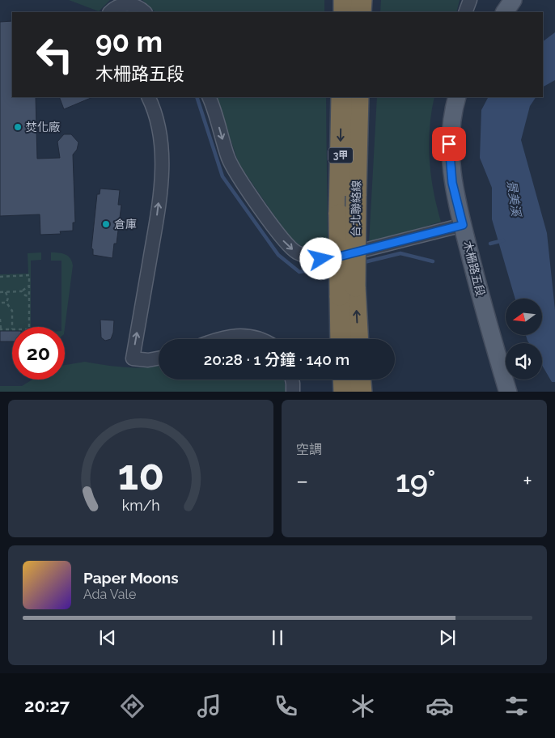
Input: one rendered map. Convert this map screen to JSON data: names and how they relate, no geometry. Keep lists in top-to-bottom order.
{
  "streets": {
    "highway": ["3甲", "台北聯絡線"],
    "main road": ["木柵路五段"]
  },
  "water": ["景美溪"],
  "places": ["焚化廠", "倉庫"],
  "north": "left",
  "page": {
    "turn": ["90 m", "木柵路五段"],
    "limit": "20",
    "trip": "20:28 · 1 分鐘 · 140 m",
    "tile": "空調",
    "heat": ["−", "19°", "+"],
    "song": ["Paper Moons", "Ada Vale"],
    "tabs": "20:27",
    "gauge": ["10", "km/h"]
  }
}
